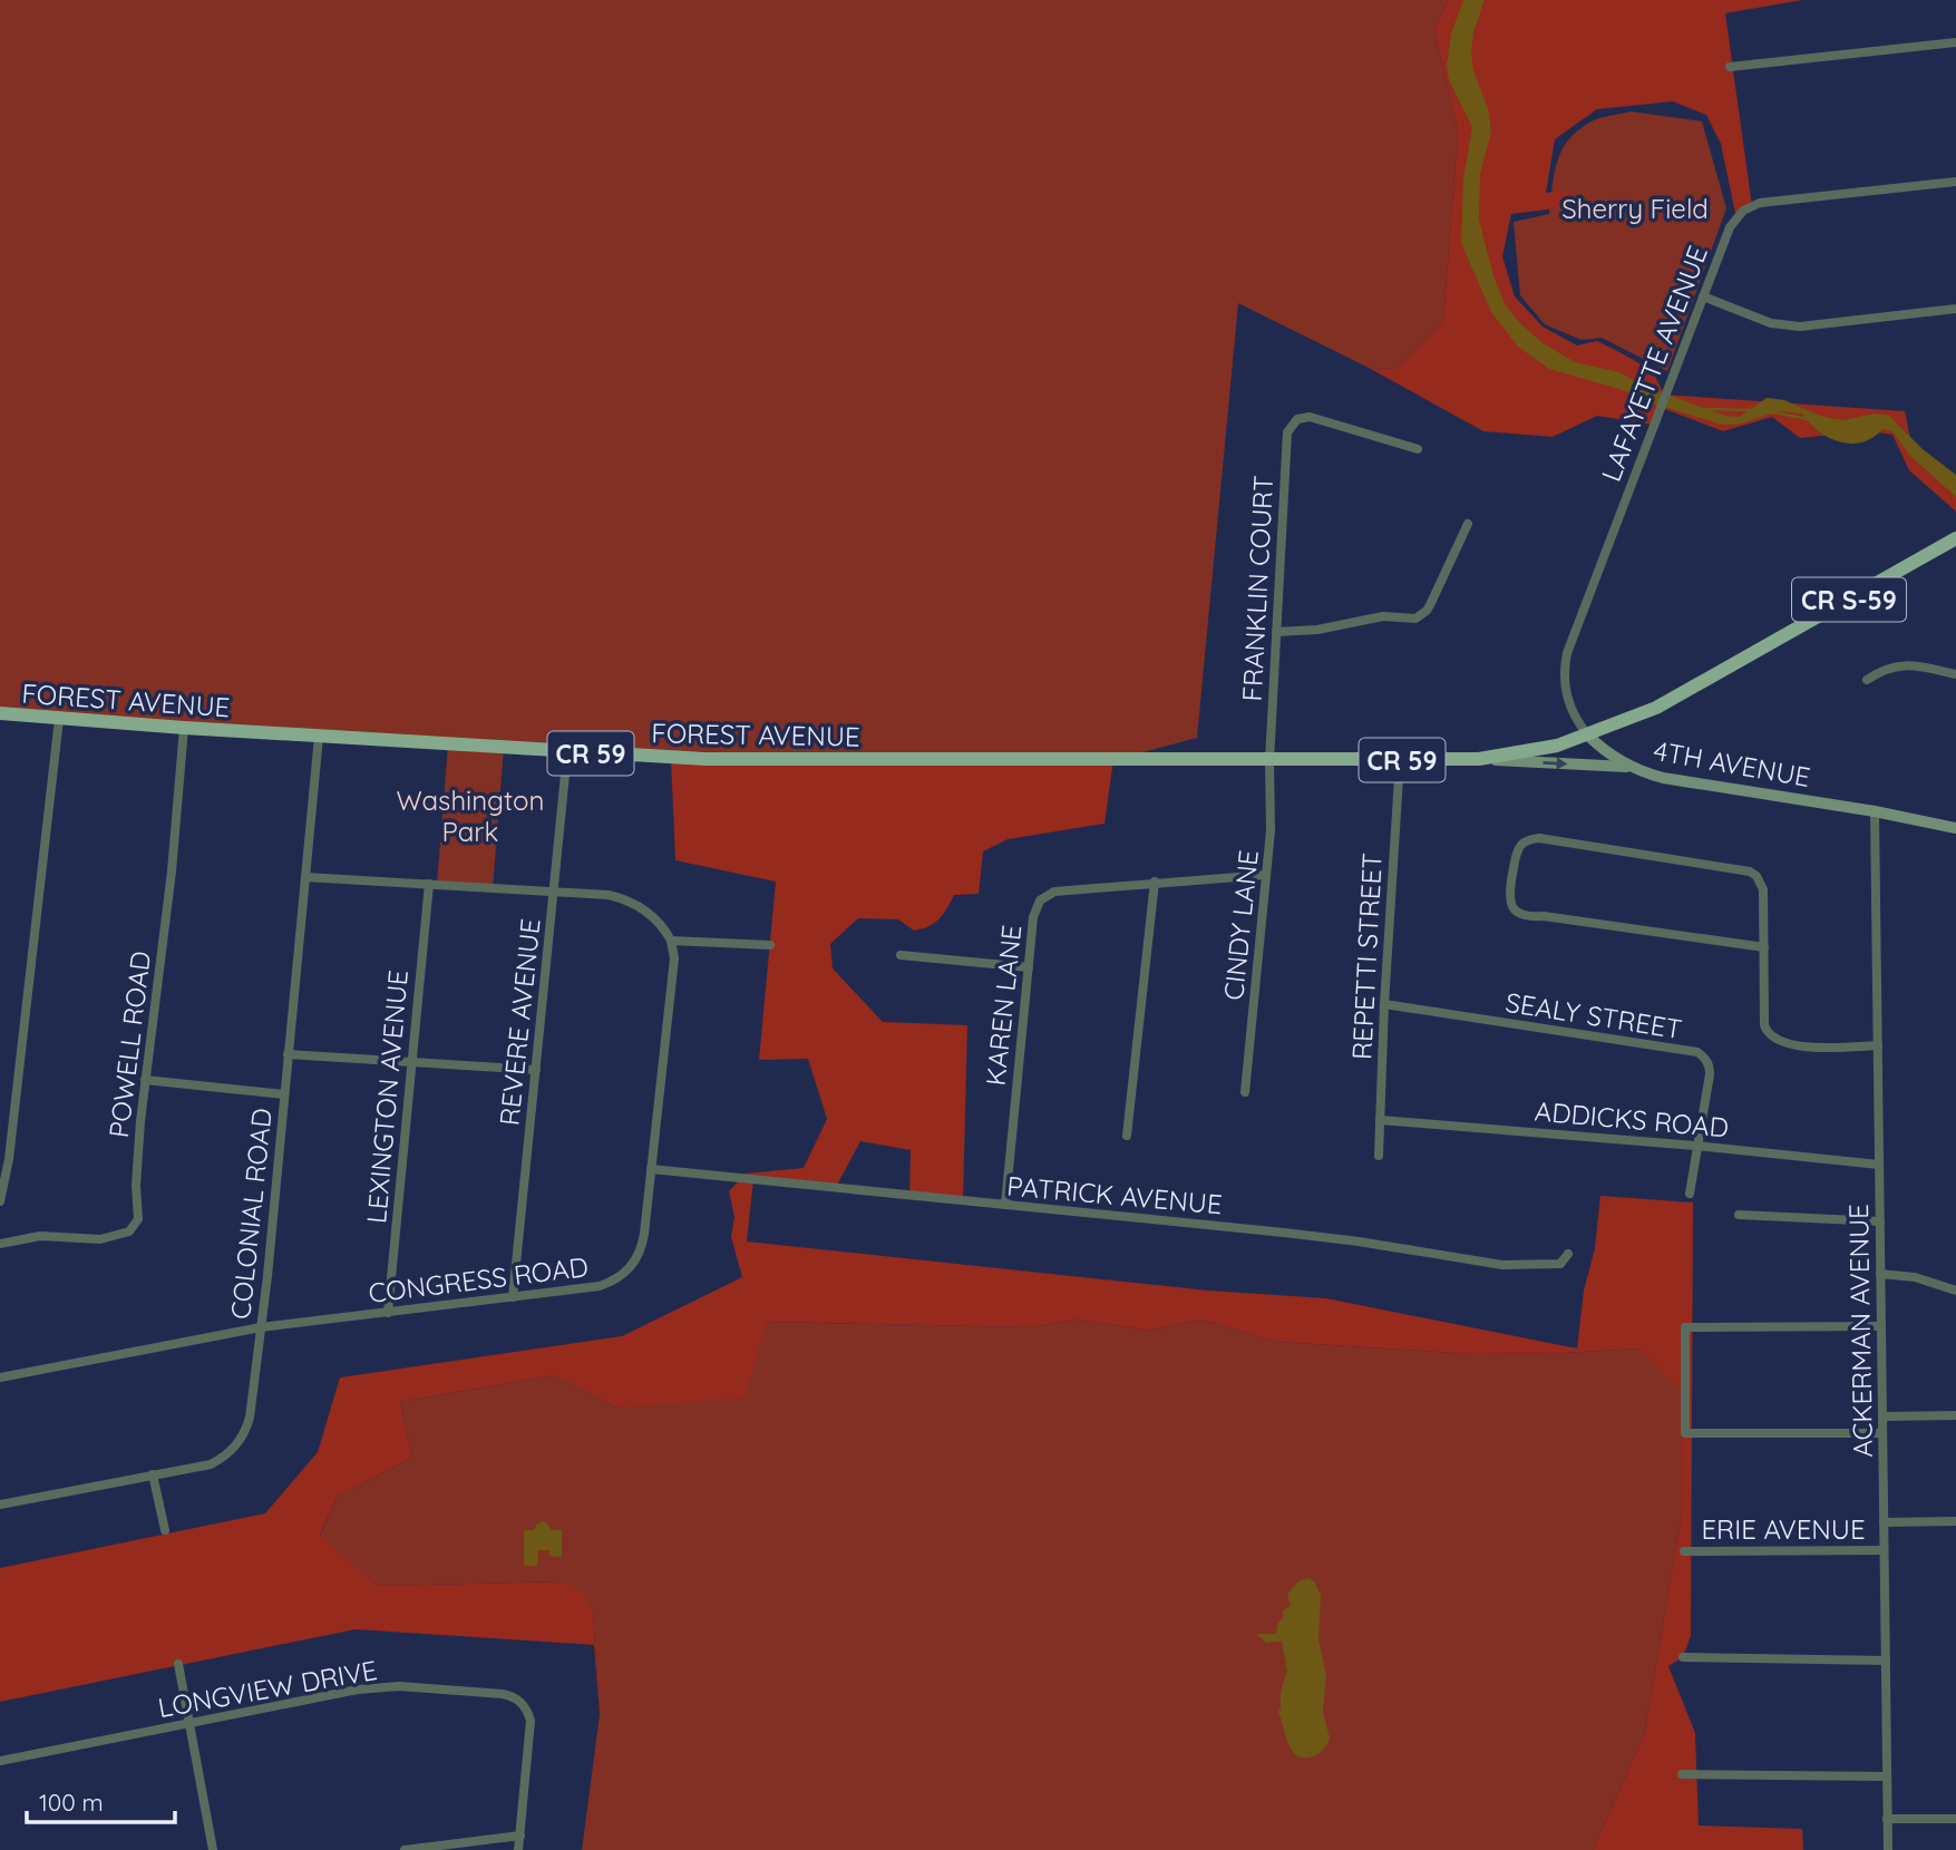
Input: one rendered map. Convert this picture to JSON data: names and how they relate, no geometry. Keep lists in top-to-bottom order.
{
  "streets": {
    "main road": [
      "CR S-59",
      "FOREST AVENUE",
      "CR 59",
      "4TH AVENUE"
    ],
    "street": [
      "LAFAYETTE AVENUE",
      "FRANKLIN COURT",
      "CINDY LANE",
      "REPETTI STREET",
      "KAREN LANE",
      "SEALY STREET",
      "REVERE AVENUE",
      "POWELL ROAD",
      "LEXINGTON AVENUE",
      "ADDICKS ROAD",
      "PATRICK AVENUE",
      "COLONIAL ROAD",
      "CONGRESS ROAD",
      "ACKERMAN AVENUE",
      "ERIE AVENUE",
      "LONGVIEW DRIVE"
    ]
  },
  "crossings": [
    ["LAFAYETTE AVENUE", "CR S-59"],
    ["LAFAYETTE AVENUE", "CR 59"],
    ["LAFAYETTE AVENUE", "4TH AVENUE"],
    ["FRANKLIN COURT", "FOREST AVENUE"],
    ["FRANKLIN COURT", "CR 59"],
    ["FRANKLIN COURT", "CINDY LANE"],
    ["CR S-59", "CR 59"],
    ["CR S-59", "4TH AVENUE"],
    ["FOREST AVENUE", "CR 59"],
    ["FOREST AVENUE", "CINDY LANE"],
    ["FOREST AVENUE", "REVERE AVENUE"],
    ["FOREST AVENUE", "POWELL ROAD"],
    ["FOREST AVENUE", "COLONIAL ROAD"],
    ["CR 59", "4TH AVENUE"],
    ["CR 59", "CINDY LANE"],
    ["CR 59", "REPETTI STREET"],
    ["4TH AVENUE", "ACKERMAN AVENUE"],
    ["CINDY LANE", "KAREN LANE"],
    ["REPETTI STREET", "SEALY STREET"],
    ["REPETTI STREET", "ADDICKS ROAD"],
    ["KAREN LANE", "PATRICK AVENUE"],
    ["SEALY STREET", "ADDICKS ROAD"],
    ["REVERE AVENUE", "CONGRESS ROAD"],
    ["LEXINGTON AVENUE", "CONGRESS ROAD"],
    ["ADDICKS ROAD", "ACKERMAN AVENUE"],
    ["PATRICK AVENUE", "CONGRESS ROAD"],
    ["COLONIAL ROAD", "CONGRESS ROAD"],
    ["ACKERMAN AVENUE", "ERIE AVENUE"]
  ],
  "parks": ["Sherry Field", "Washington Park"],
  "scale_bar": "100 m"
}
